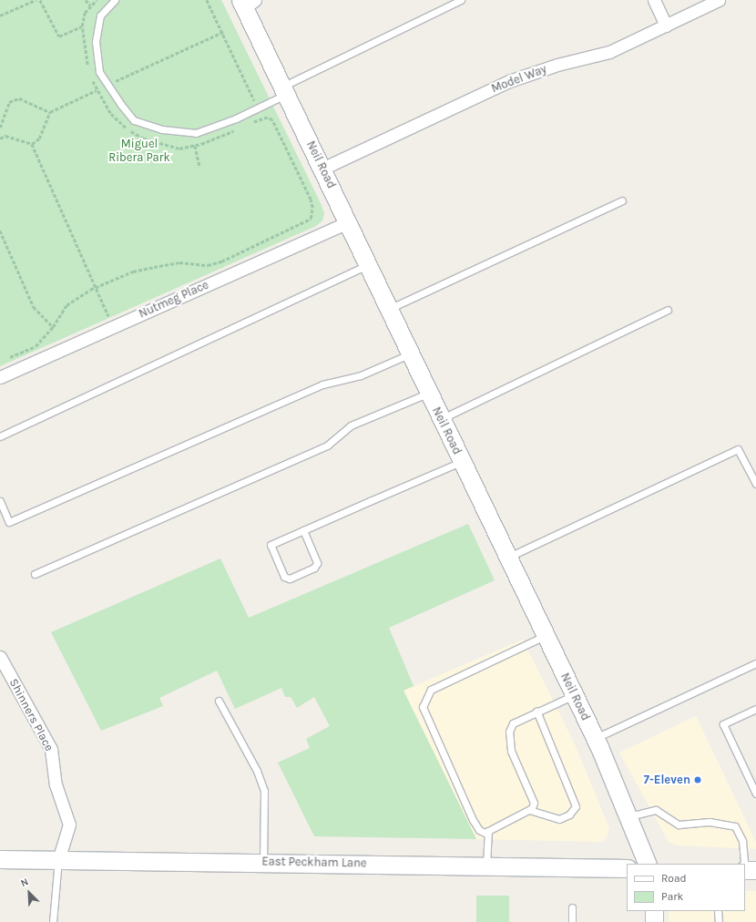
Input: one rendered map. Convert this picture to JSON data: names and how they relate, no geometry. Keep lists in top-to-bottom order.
{
  "streets": {
    "street": [
      "Model Way",
      "Neil Road",
      "Nutmeg Place",
      "Shinners Place",
      "East Peckham Lane"
    ]
  },
  "crossings": [
    ["Model Way", "Neil Road"],
    ["Neil Road", "Nutmeg Place"],
    ["Shinners Place", "East Peckham Lane"]
  ],
  "parks": ["Miguel Ribera Park"],
  "places": ["7-Eleven"],
  "legend": ["Road", "Park"],
  "north": "top left"
}
